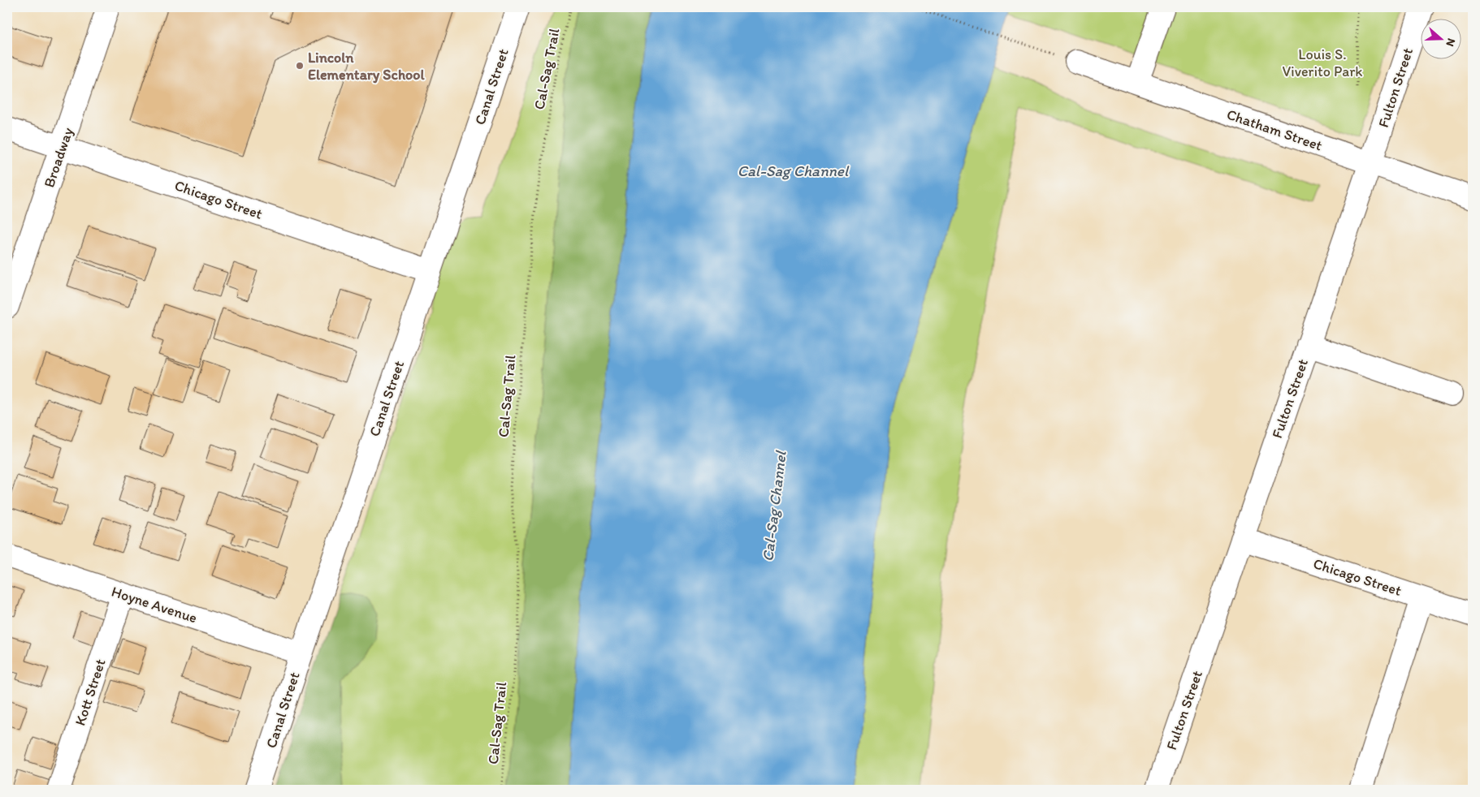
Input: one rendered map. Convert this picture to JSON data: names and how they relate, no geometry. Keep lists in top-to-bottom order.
{
  "streets": {
    "street": [
      "Canal Street",
      "Fulton Street",
      "Chatham Street",
      "Broadway",
      "Chicago Street",
      "Hoyne Avenue",
      "Kott Street"
    ],
    "path": ["Cal-Sag Trail"]
  },
  "crossings": [
    ["Canal Street", "Chicago Street"],
    ["Canal Street", "Hoyne Avenue"],
    ["Fulton Street", "Chatham Street"],
    ["Fulton Street", "Chicago Street"],
    ["Broadway", "Chicago Street"],
    ["Hoyne Avenue", "Kott Street"]
  ],
  "water": ["Cal-Sag Channel"],
  "parks": ["Louis S. Viverito Park"],
  "places": ["Lincoln Elementary School"],
  "north": "right"
}
